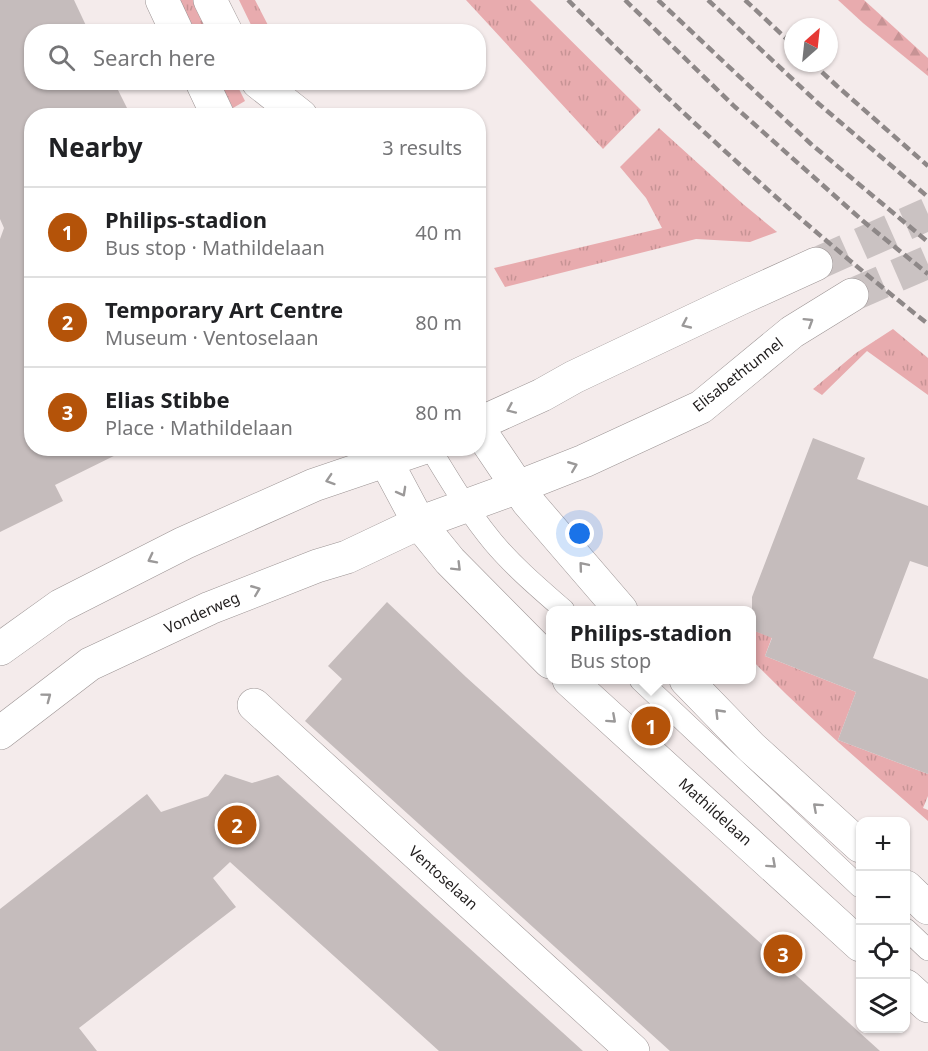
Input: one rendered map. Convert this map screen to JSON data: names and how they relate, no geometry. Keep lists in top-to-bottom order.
{
  "streets": {
    "main road": [
      "Elisabethtunnel",
      "Vonderweg",
      "Mathildelaan",
      "Ventoselaan"
    ]
  },
  "crossings": [
    ["Elisabethtunnel", "Vonderweg"]
  ],
  "north": "top right",
  "page": {
    "search": "Search here",
    "heading": ["Nearby", "3 results"],
    "list": [
      {
        "mark": "1",
        "name": "Philips-stadion",
        "note": "Bus stop · Mathildelaan",
        "value": "40 m"
      },
      {
        "mark": "2",
        "name": "Temporary Art Centre",
        "note": "Museum · Ventoselaan",
        "value": "80 m"
      },
      {
        "mark": "3",
        "name": "Elias Stibbe",
        "note": "Place · Mathildelaan",
        "value": "80 m"
      }
    ],
    "popup": ["Philips-stadion", "Bus stop"],
    "pins": ["1", "2", "3"],
    "map_buttons": ["+", "−"]
  }
}
